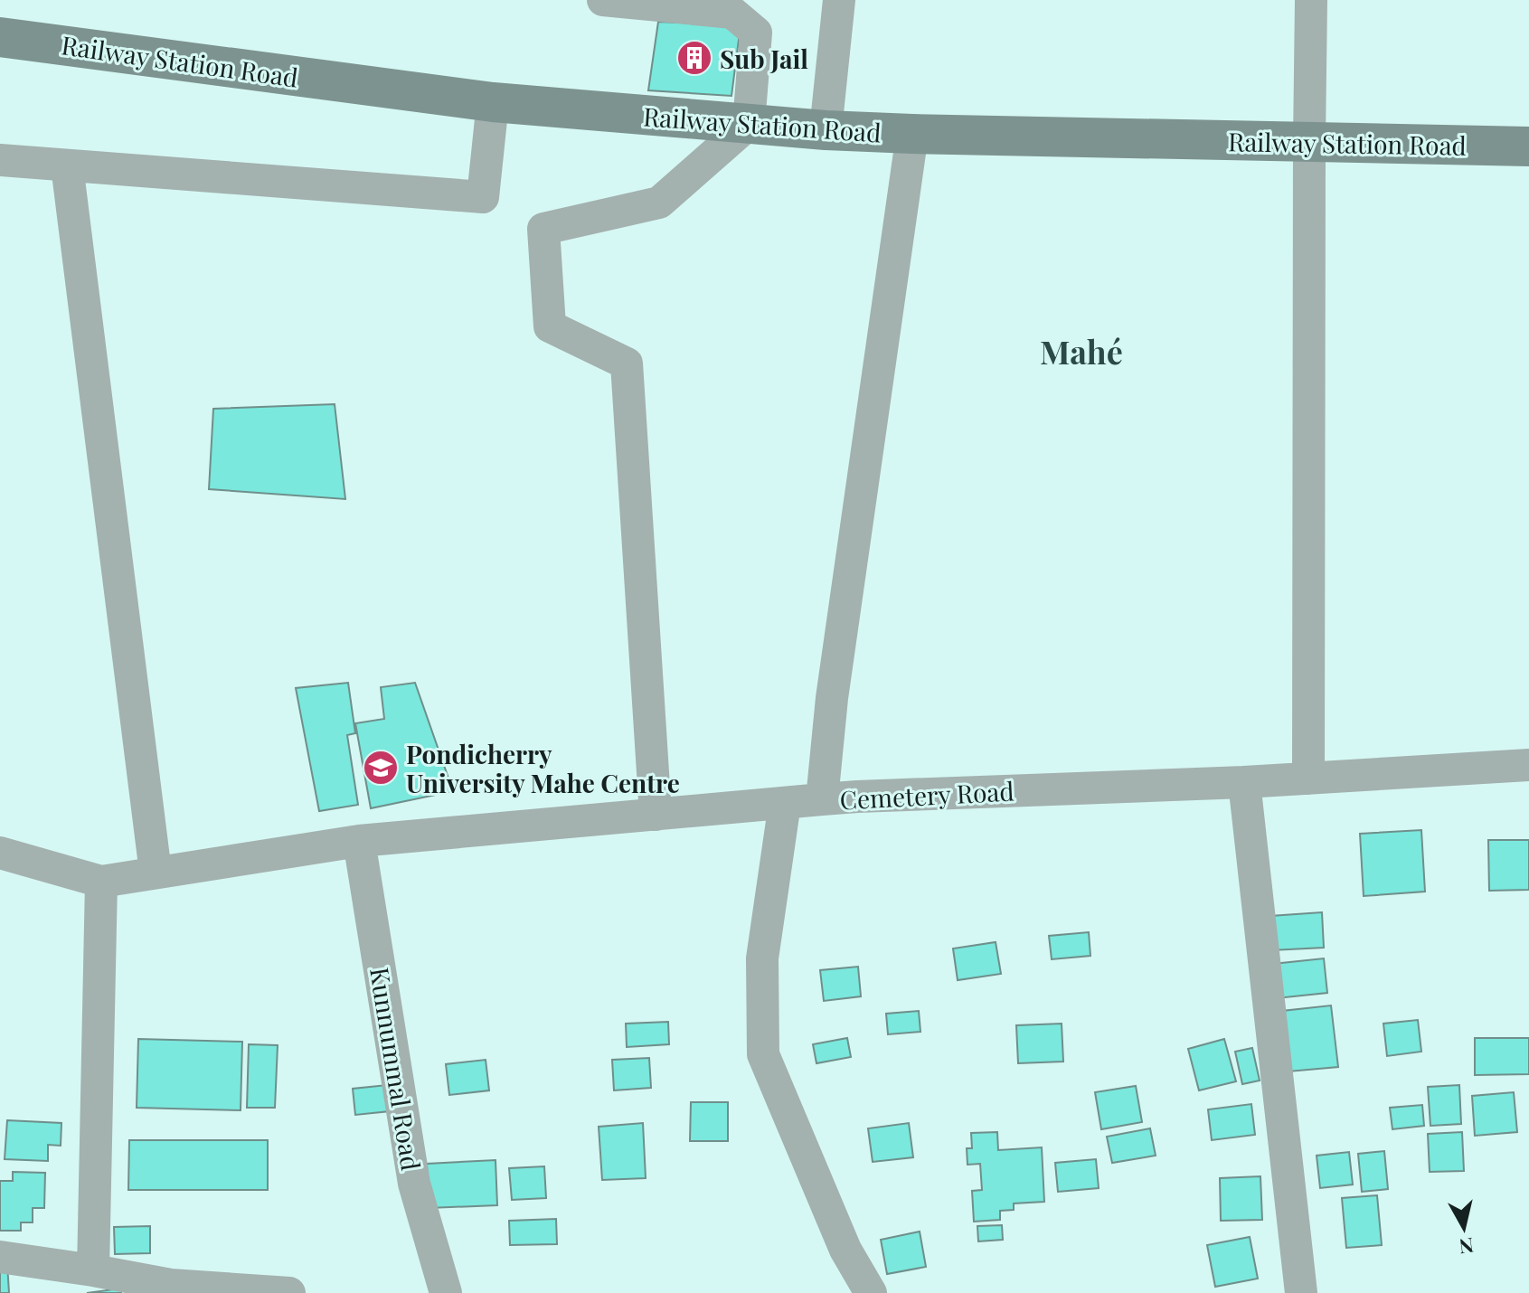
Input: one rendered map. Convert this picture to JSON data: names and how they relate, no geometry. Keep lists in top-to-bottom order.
{
  "streets": {
    "street": ["Railway Station Road", "Cemetery Road", "Kunnummal Road"]
  },
  "crossings": [
    ["Railway Station Road", "Cemetery Road"]
  ],
  "districts": ["Mahé"],
  "places": {
    "building": ["Sub Jail"],
    "school or university": ["Pondicherry University Mahe Centre"]
  },
  "north": "bottom"
}
